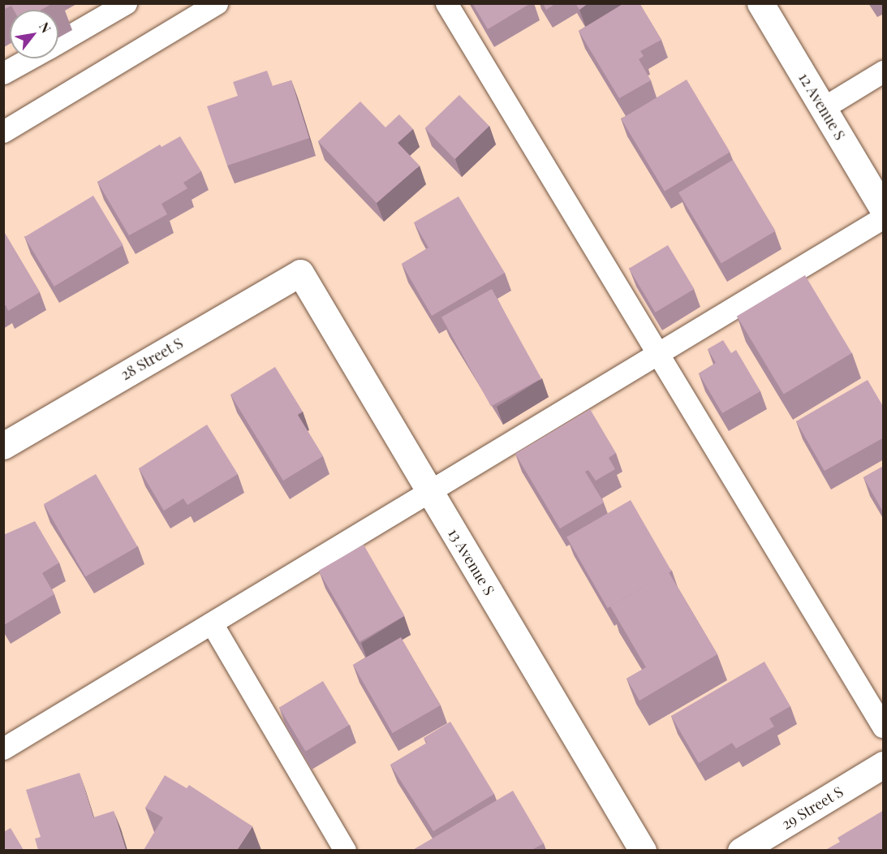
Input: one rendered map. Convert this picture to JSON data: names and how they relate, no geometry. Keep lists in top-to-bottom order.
{
  "streets": {
    "street": [
      "12 Avenue S",
      "28 Street S",
      "13 Avenue S",
      "29 Street S"
    ]
  },
  "crossings": [
    ["28 Street S", "13 Avenue S"]
  ],
  "north": "top right"
}
